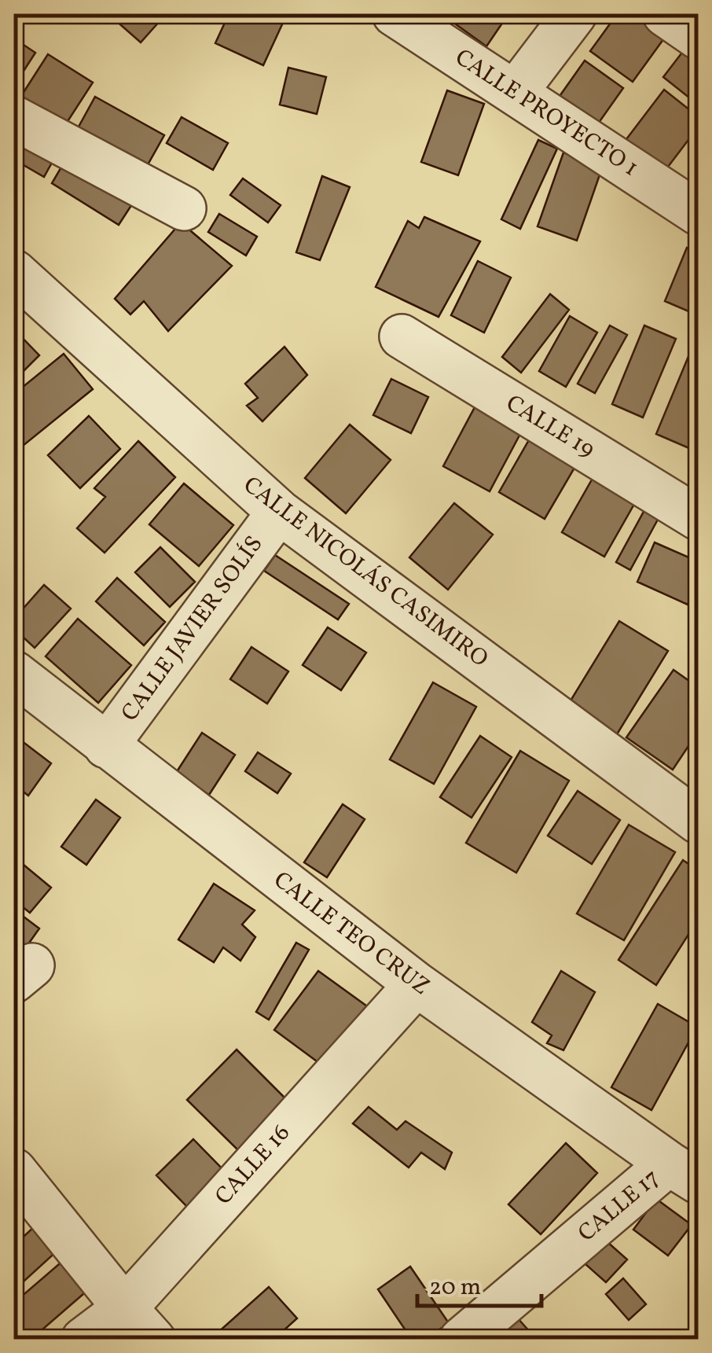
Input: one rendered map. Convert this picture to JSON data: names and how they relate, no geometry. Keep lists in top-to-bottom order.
{
  "streets": {
    "street": [
      "CALLE PROYECTO 1",
      "CALLE 19",
      "CALLE NICOLÁS CASIMIRO",
      "CALLE JAVIER SOLÍS",
      "CALLE TEO CRUZ",
      "CALLE 16",
      "CALLE 17"
    ]
  },
  "crossings": [
    ["CALLE NICOLÁS CASIMIRO", "CALLE JAVIER SOLÍS"],
    ["CALLE JAVIER SOLÍS", "CALLE TEO CRUZ"],
    ["CALLE TEO CRUZ", "CALLE 16"],
    ["CALLE TEO CRUZ", "CALLE 17"]
  ],
  "scale_bar": "20 m"
}
